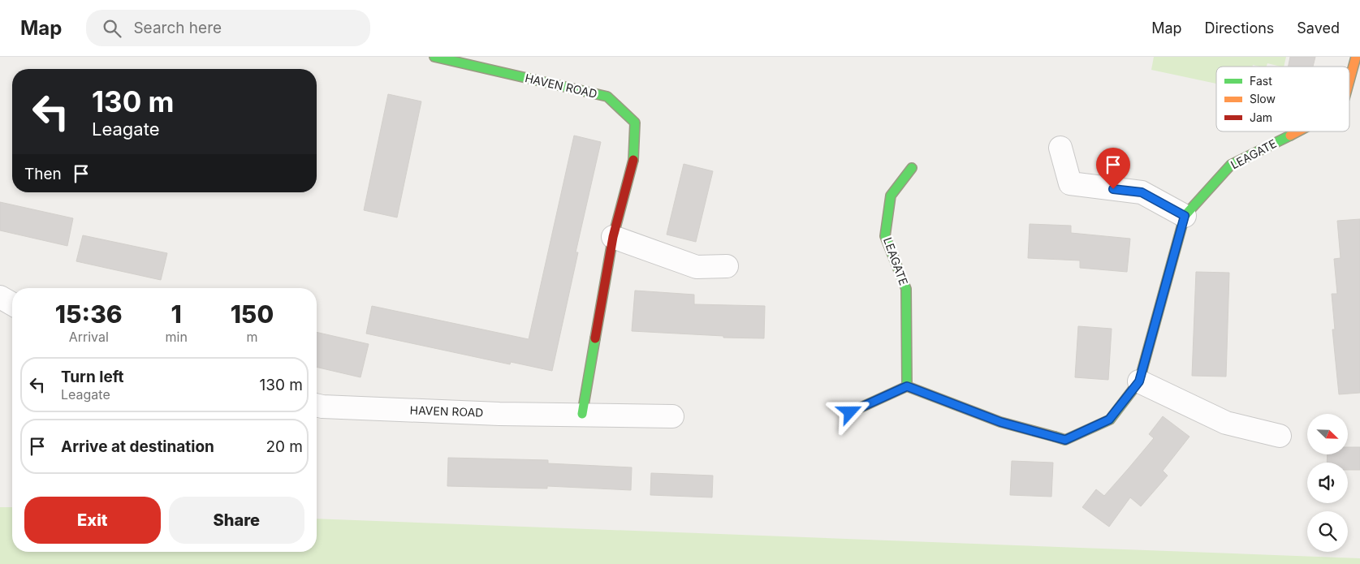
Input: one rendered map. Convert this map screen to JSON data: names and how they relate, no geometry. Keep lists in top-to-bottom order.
{
  "streets": {
    "street": ["HAVEN ROAD", "LEAGATE"]
  },
  "legend": ["Fast", "Slow", "Jam"],
  "north": "bottom right",
  "page": {
    "header": "Map",
    "search": "Search here",
    "nav": ["Map", "Directions", "Saved"],
    "turn": ["130 m", "Leagate"],
    "then": "Then",
    "eta": [
      "15:36",
      "Arrival",
      "1",
      "min",
      "150",
      "m"
    ],
    "list": [
      {
        "name": "Turn left",
        "note": "Leagate",
        "value": "130 m"
      },
      {
        "name": "Arrive at destination",
        "value": "20 m"
      }
    ],
    "buttons": ["Exit", "Share"]
  }
}
